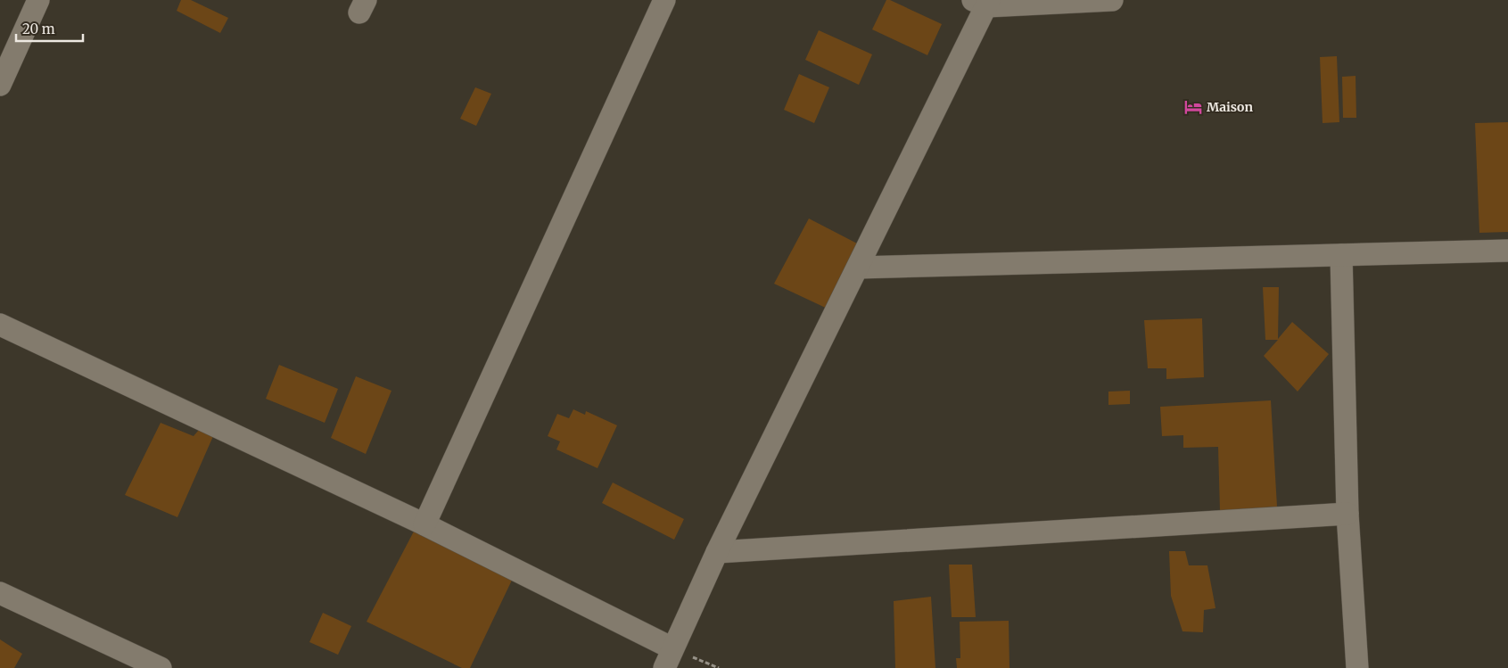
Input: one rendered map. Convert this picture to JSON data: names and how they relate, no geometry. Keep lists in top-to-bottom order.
{
  "places": {
    "hotel": ["Maison"]
  },
  "scale_bar": "20 m"
}
